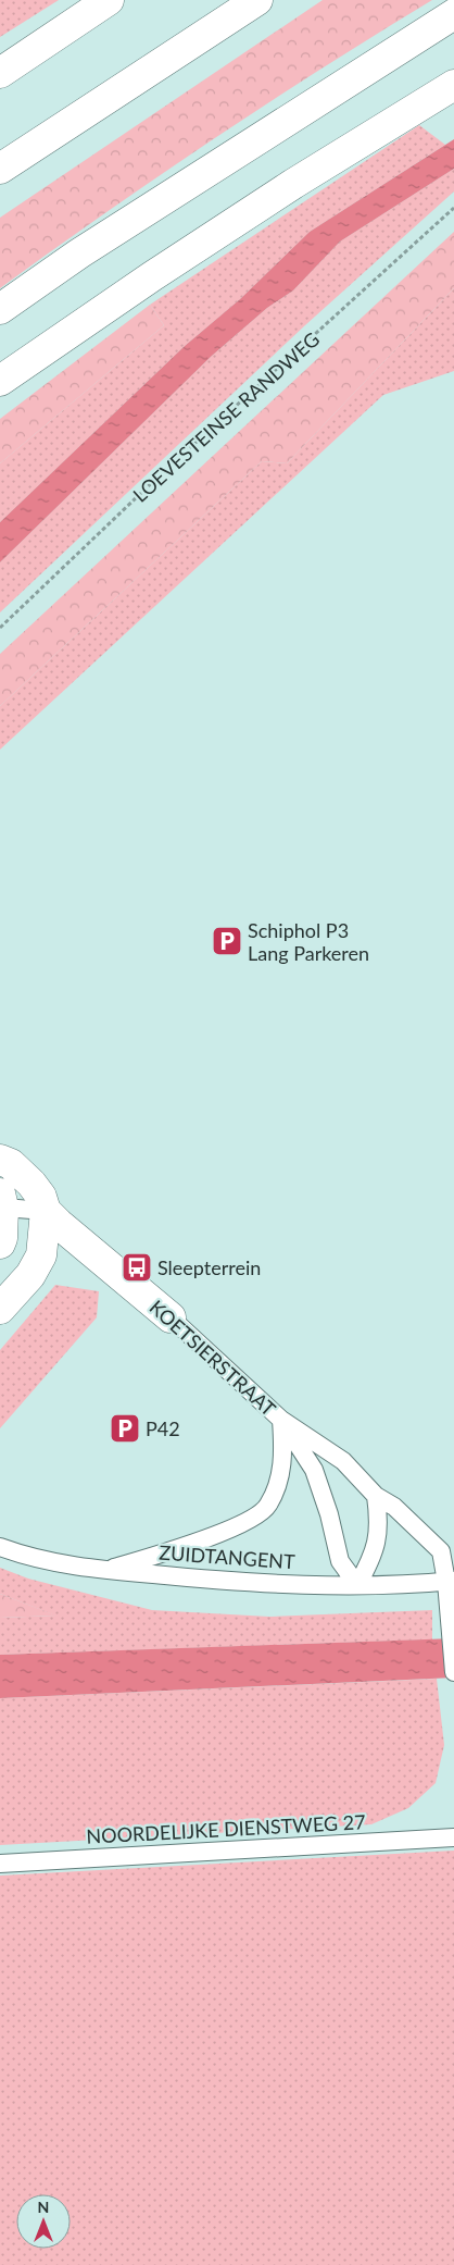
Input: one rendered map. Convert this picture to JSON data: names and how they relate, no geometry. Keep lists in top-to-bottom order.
{
  "streets": {
    "main road": ["KOETSIERSTRAAT"],
    "lane": ["ZUIDTANGENT", "NOORDELIJKE DIENSTWEG 27"],
    "path": ["LOEVESTEINSE RANDWEG"]
  },
  "crossings": [
    ["KOETSIERSTRAAT", "ZUIDTANGENT"]
  ],
  "places": {
    "parking": ["Schiphol P3 Lang Parkeren", "P42"],
    "bus stop": ["Sleepterrein"]
  },
  "north": "top"
}
